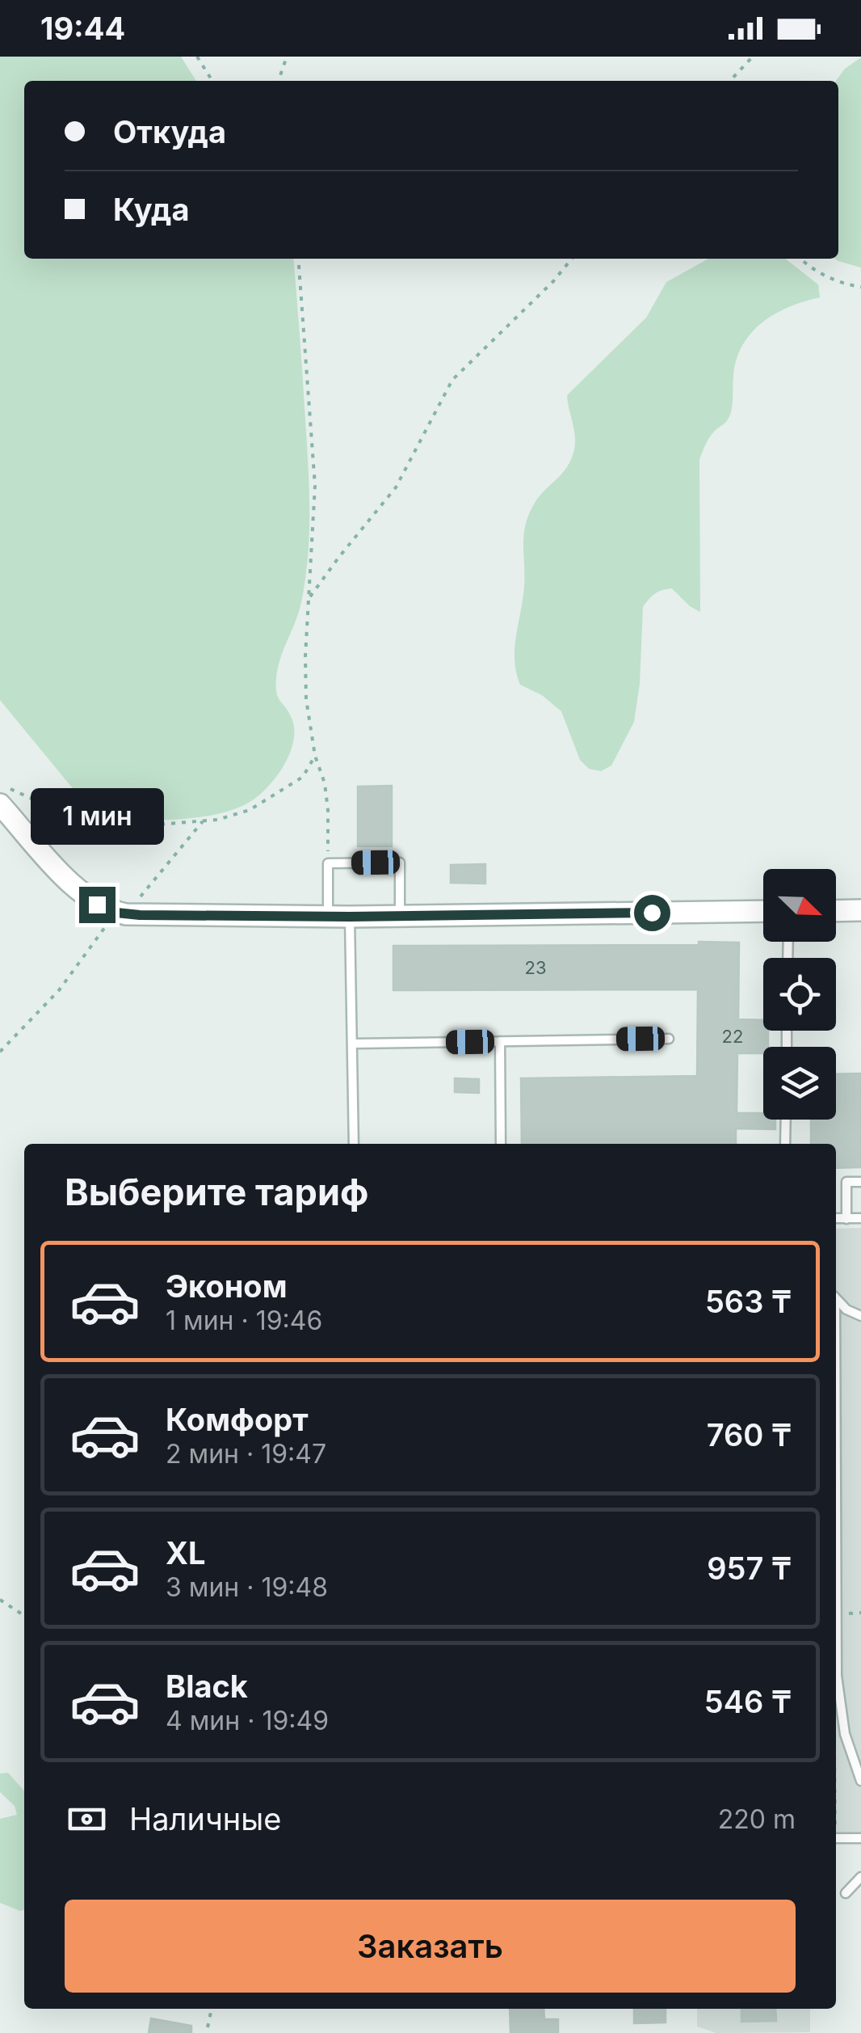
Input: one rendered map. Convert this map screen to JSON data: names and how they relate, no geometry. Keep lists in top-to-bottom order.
{
  "house_numbers": ["23", "22"],
  "north": "bottom right",
  "page": {
    "status": "19:44",
    "banner": ["Откуда", "Куда"],
    "bubble": "1 мин",
    "heading": "Выберите тариф",
    "list": [
      {
        "name": "Эконом",
        "note": "1 мин · 19:46",
        "value": "563 ₸"
      },
      {
        "name": "Комфорт",
        "note": "2 мин · 19:47",
        "value": "760 ₸"
      },
      {
        "name": "XL",
        "note": "3 мин · 19:48",
        "value": "957 ₸"
      },
      {
        "name": "Black",
        "note": "4 мин · 19:49",
        "value": "546 ₸"
      }
    ],
    "pay": ["Наличные", "220 m"],
    "buttons": "Заказать"
  }
}
